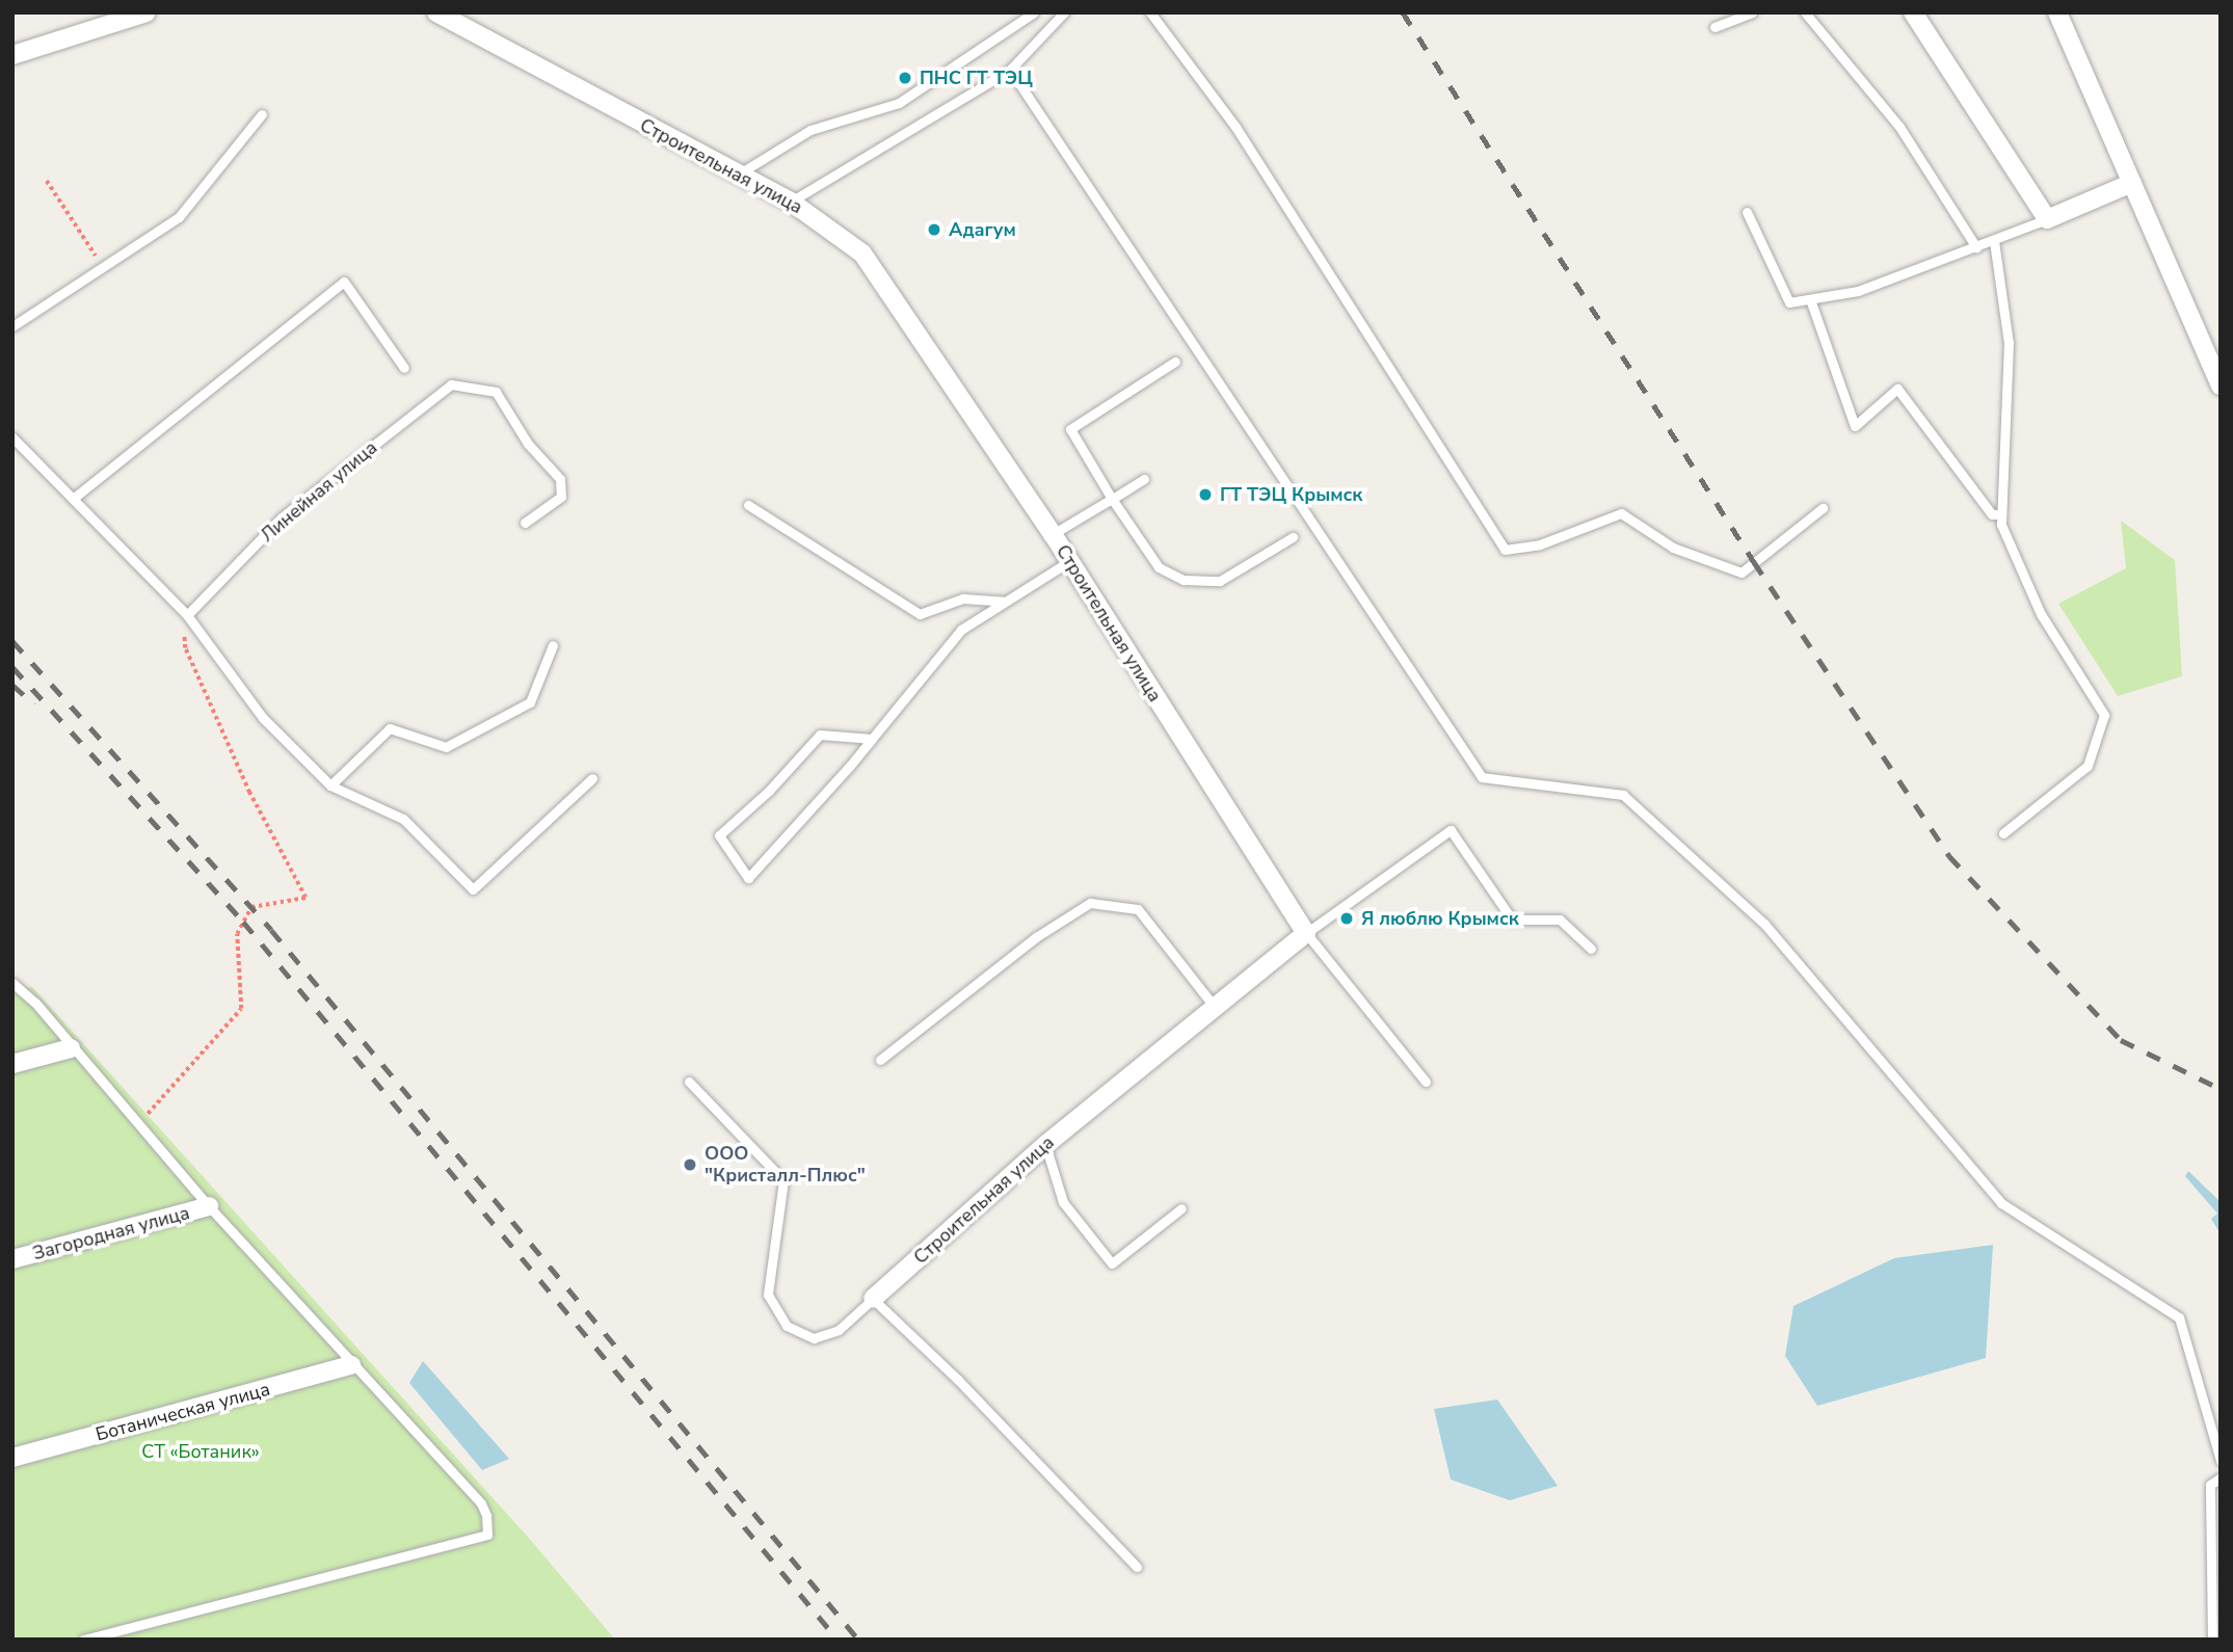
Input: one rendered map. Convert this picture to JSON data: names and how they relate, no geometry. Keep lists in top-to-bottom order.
{
  "streets": {
    "street": ["Строительная улица", "Загородная улица", "Ботаническая улица"],
    "lane": ["Линейная улица"]
  },
  "parks": ["СТ «Ботаник»"],
  "places": [
    "ПНС ГТ ТЭЦ",
    "Адагум",
    "ГТ ТЭЦ Крымск",
    "Я люблю Крымск",
    "ООО \"Кристалл-Плюс\""
  ]
}
